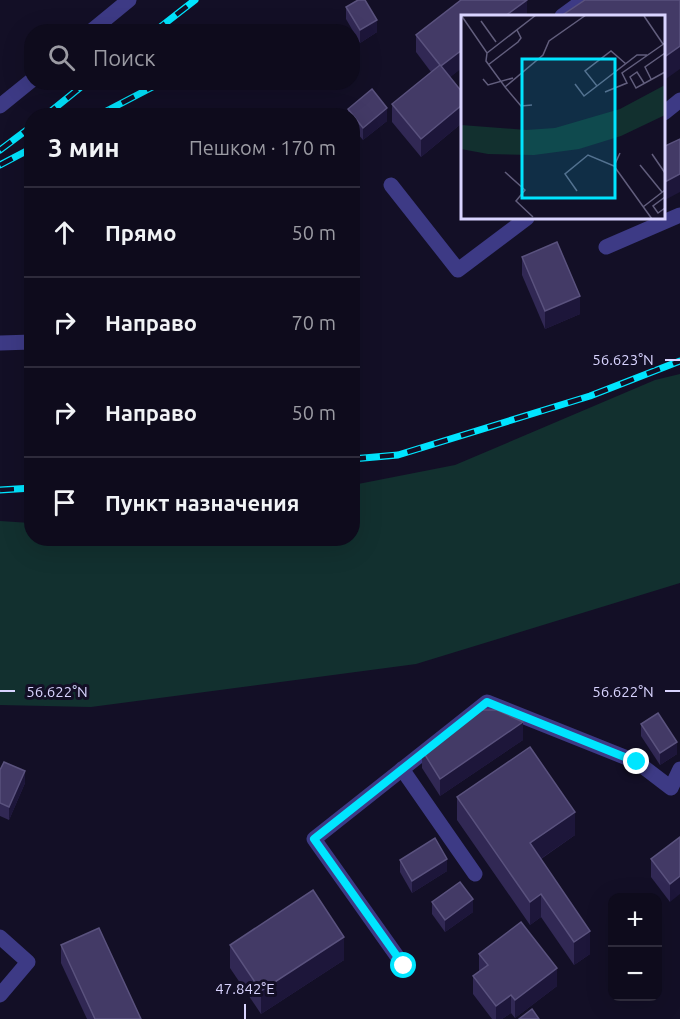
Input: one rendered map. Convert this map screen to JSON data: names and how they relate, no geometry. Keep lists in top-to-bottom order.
{
  "page": {
    "search": "Поиск",
    "heading": ["3 мин", "Пешком · 170 m"],
    "list": [
      ["Прямо", "50 m"],
      ["Направо", "70 m"],
      ["Направо", "50 m"],
      "Пункт назначения"
    ],
    "map_buttons": ["+", "−"]
  },
  "coordinates": ["56.623°N", "56.622°N", "47.842°E"]
}
